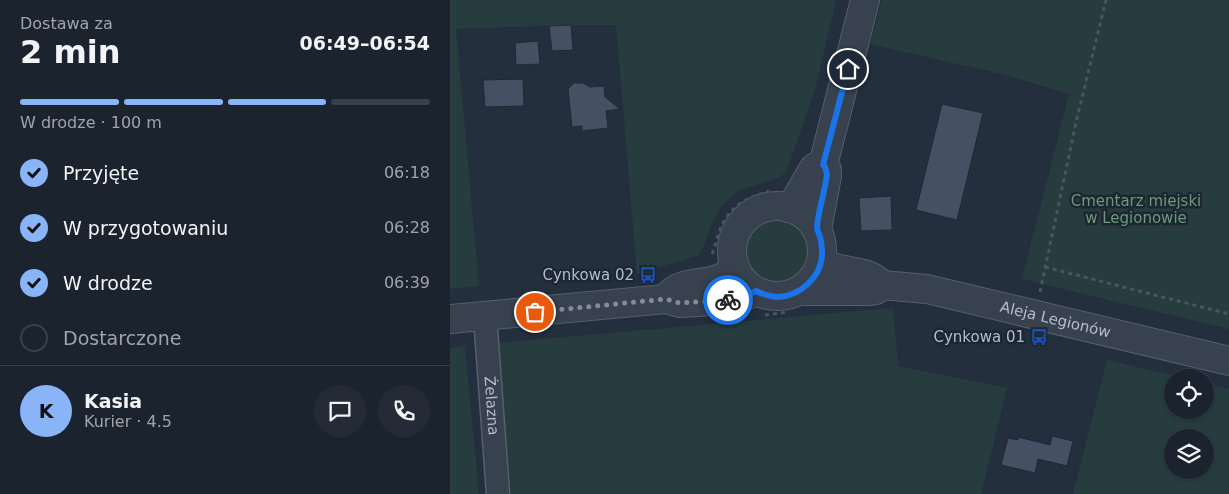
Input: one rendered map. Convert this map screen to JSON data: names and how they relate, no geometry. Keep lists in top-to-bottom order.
{
  "streets": {
    "street": ["Aleja Legionów", "Żelazna"]
  },
  "parks": ["Cmentarz miejski w Legionowie"],
  "places": {
    "bus stop": ["Cynkowa 02", "Cynkowa 01"]
  },
  "page": {
    "heading": ["2 min", "Dostawa za", "06:49–06:54"],
    "panel": ["Kasia", "Kurier · 4.5"],
    "bar": "W drodze · 100 m",
    "list": [
      ["Przyjęte", "06:18"],
      ["W przygotowaniu", "06:28"],
      ["W drodze", "06:39"],
      "Dostarczone"
    ],
    "round": "K"
  }
}
